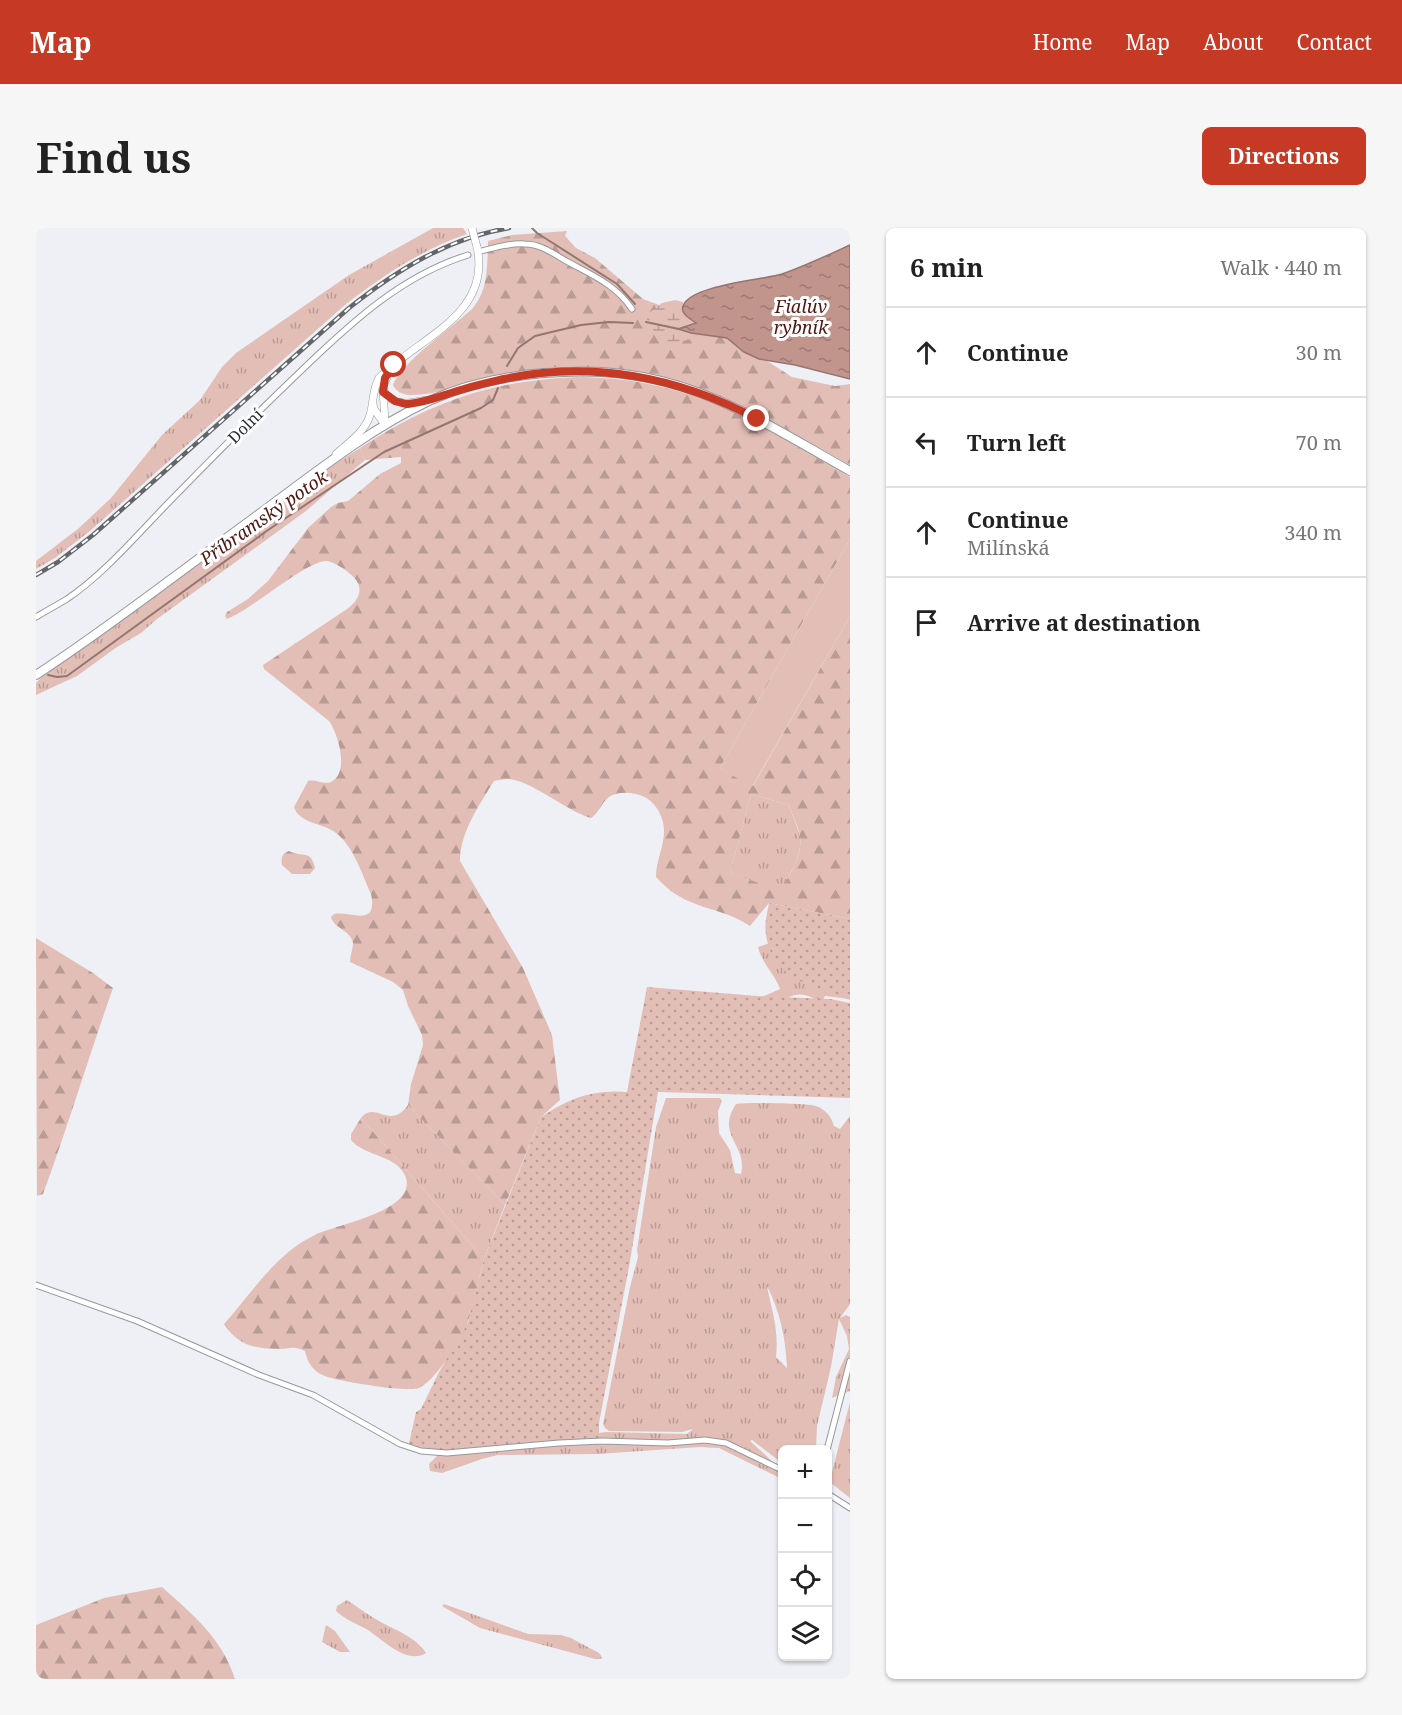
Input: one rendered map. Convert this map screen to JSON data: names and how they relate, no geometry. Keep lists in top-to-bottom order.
{
  "streets": {
    "street": ["Dolní"]
  },
  "water": ["Fialúv rybník", "Příbramský potok"],
  "page": {
    "header": "Map",
    "nav": [
      "Home",
      "Map",
      "About",
      "Contact"
    ],
    "buttons": "Directions",
    "title": "Find us",
    "heading": ["6 min", "Walk · 440 m"],
    "list": [
      ["Continue", "30 m"],
      ["Turn left", "70 m"],
      ["Continue", "Milínská", "340 m"],
      "Arrive at destination"
    ],
    "map_buttons": ["+", "−"]
  }
}
